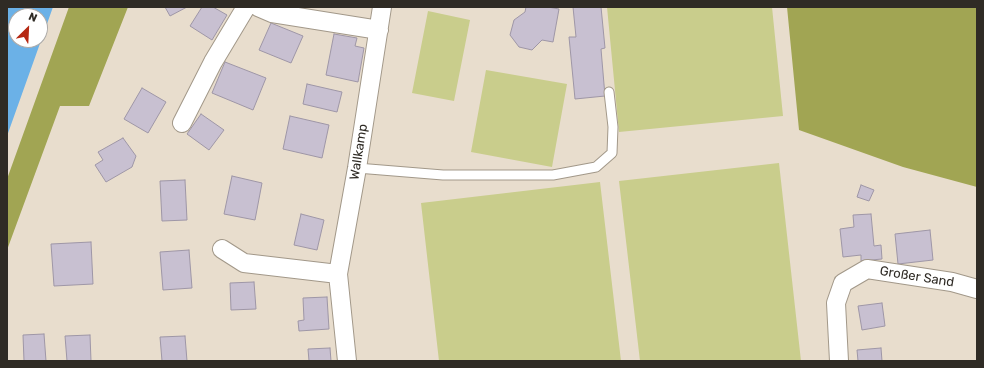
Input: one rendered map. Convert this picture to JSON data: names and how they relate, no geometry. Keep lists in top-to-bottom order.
{
  "streets": {
    "street": ["Wallkamp", "Großer Sand"]
  },
  "north": "top right"
}
